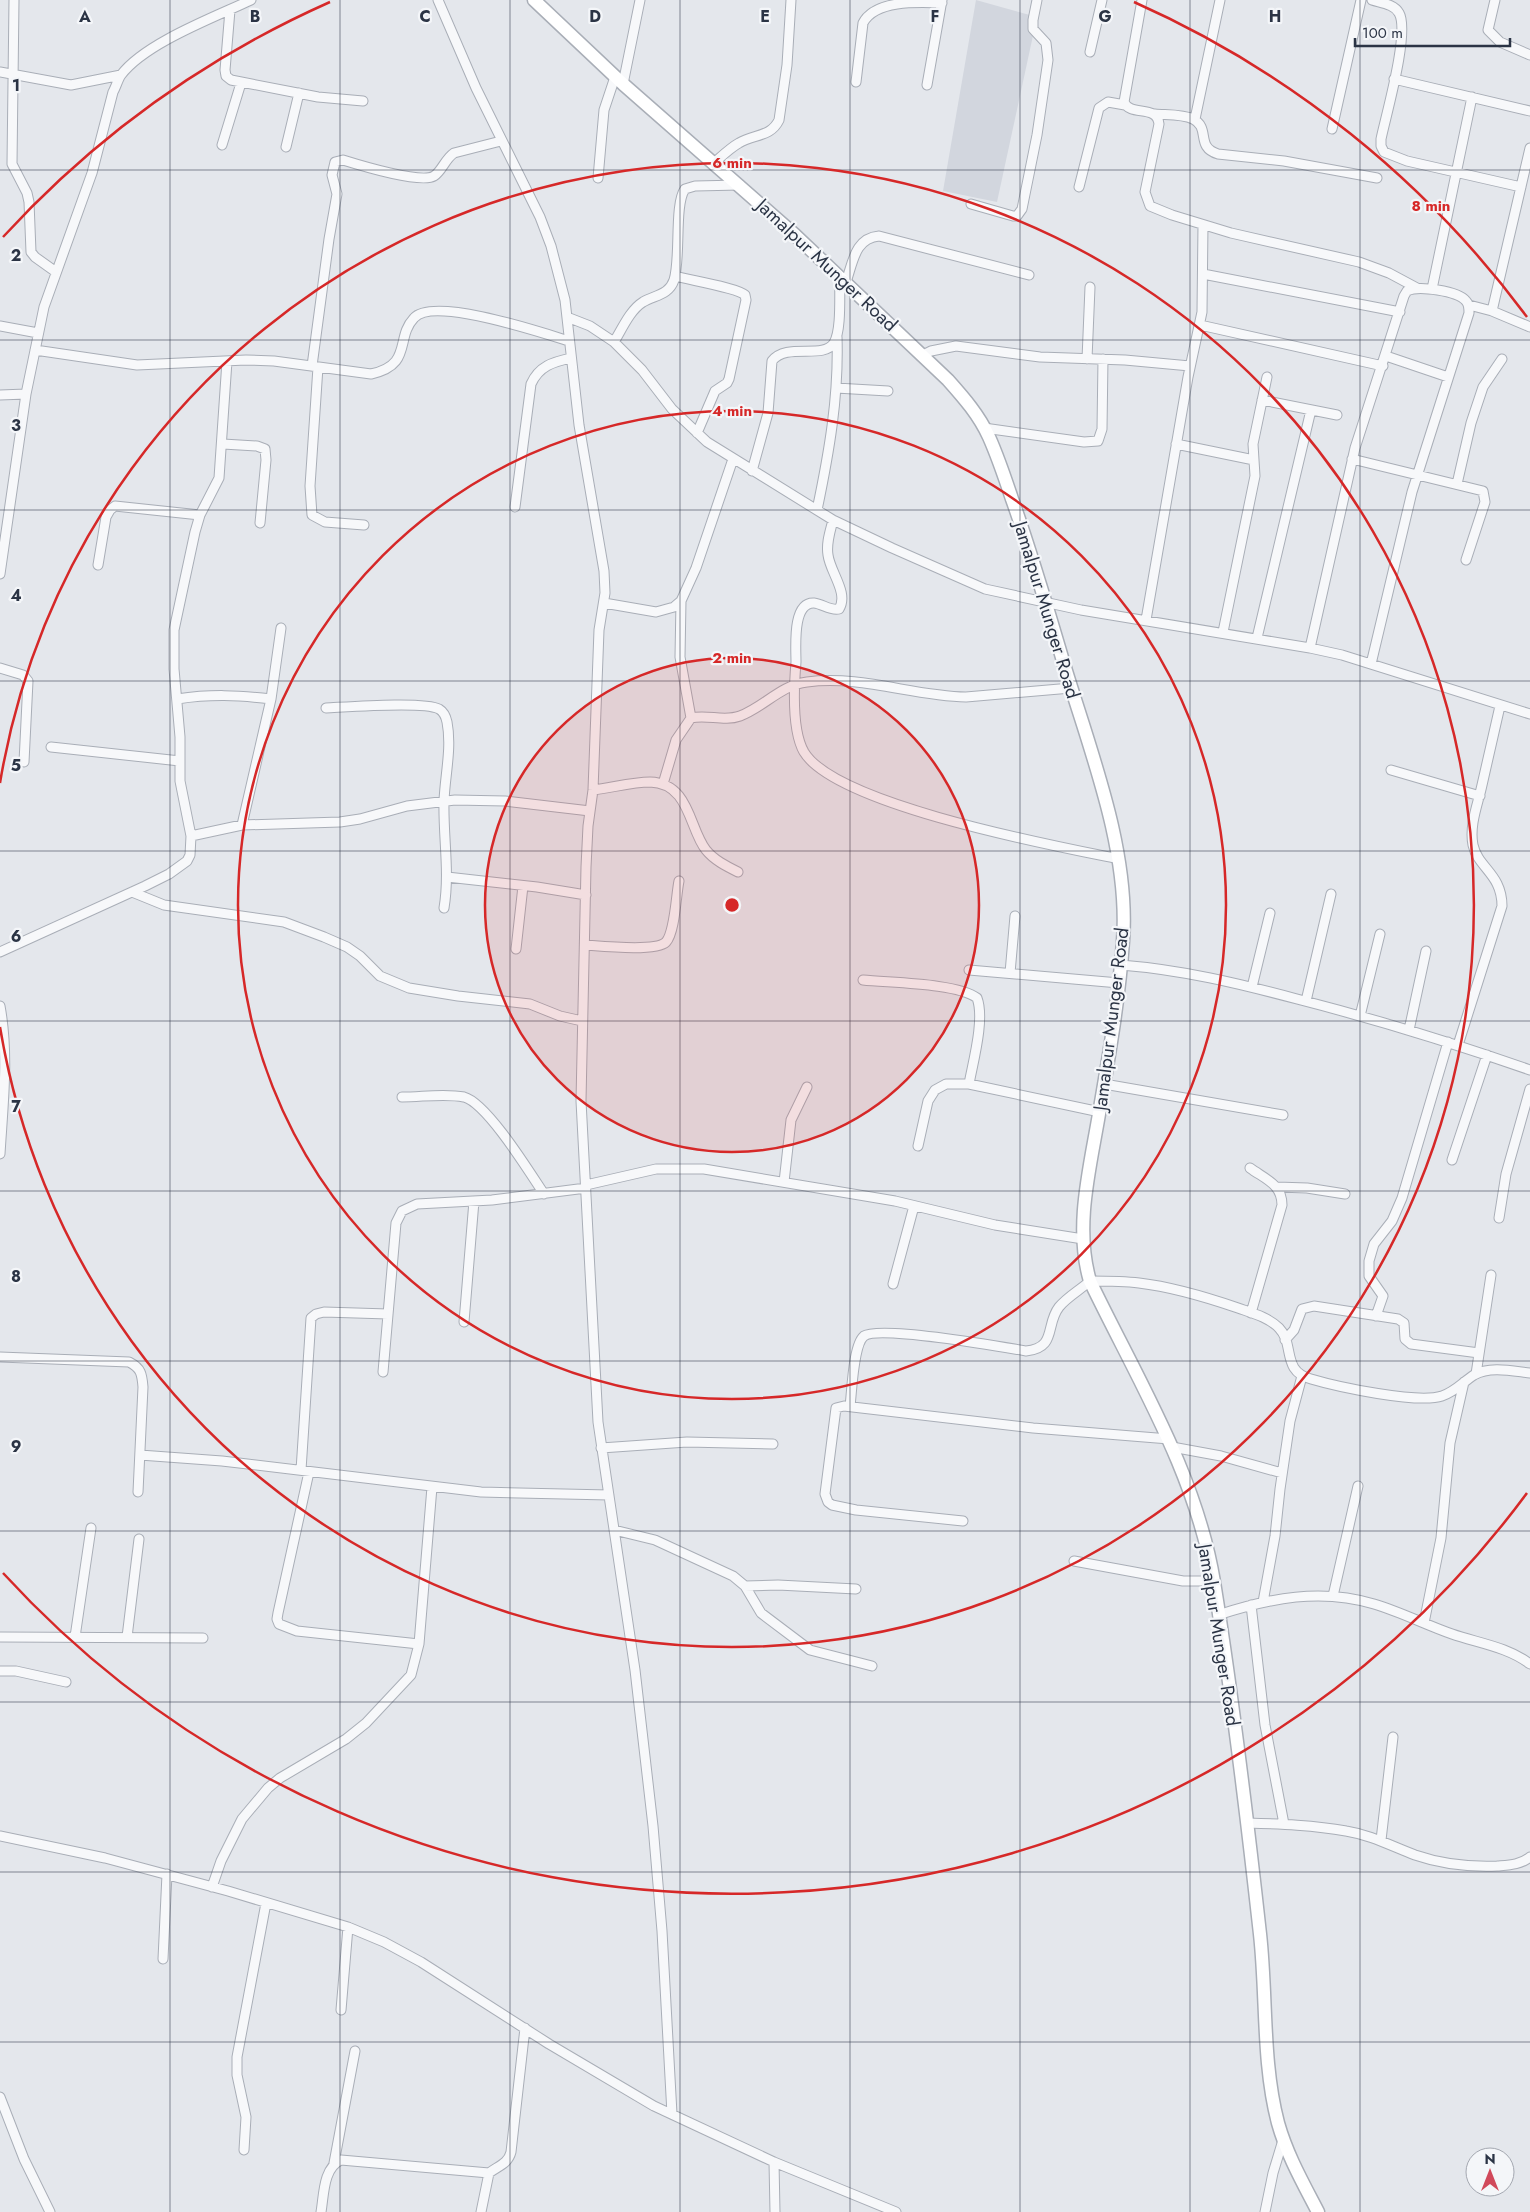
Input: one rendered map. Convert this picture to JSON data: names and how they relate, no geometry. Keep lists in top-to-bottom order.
{
  "streets": {
    "street": ["Jamalpur Munger Road"]
  },
  "scale_bar": "100 m",
  "north": "top",
  "grid": {
    "columns": [
      "A",
      "B",
      "C",
      "D",
      "E",
      "F",
      "G",
      "H"
    ],
    "rows": [
      "1",
      "2",
      "3",
      "4",
      "5",
      "6",
      "7",
      "8",
      "9"
    ]
  },
  "rings": [
    "6 min",
    "8 min",
    "4 min",
    "2 min"
  ]
}
